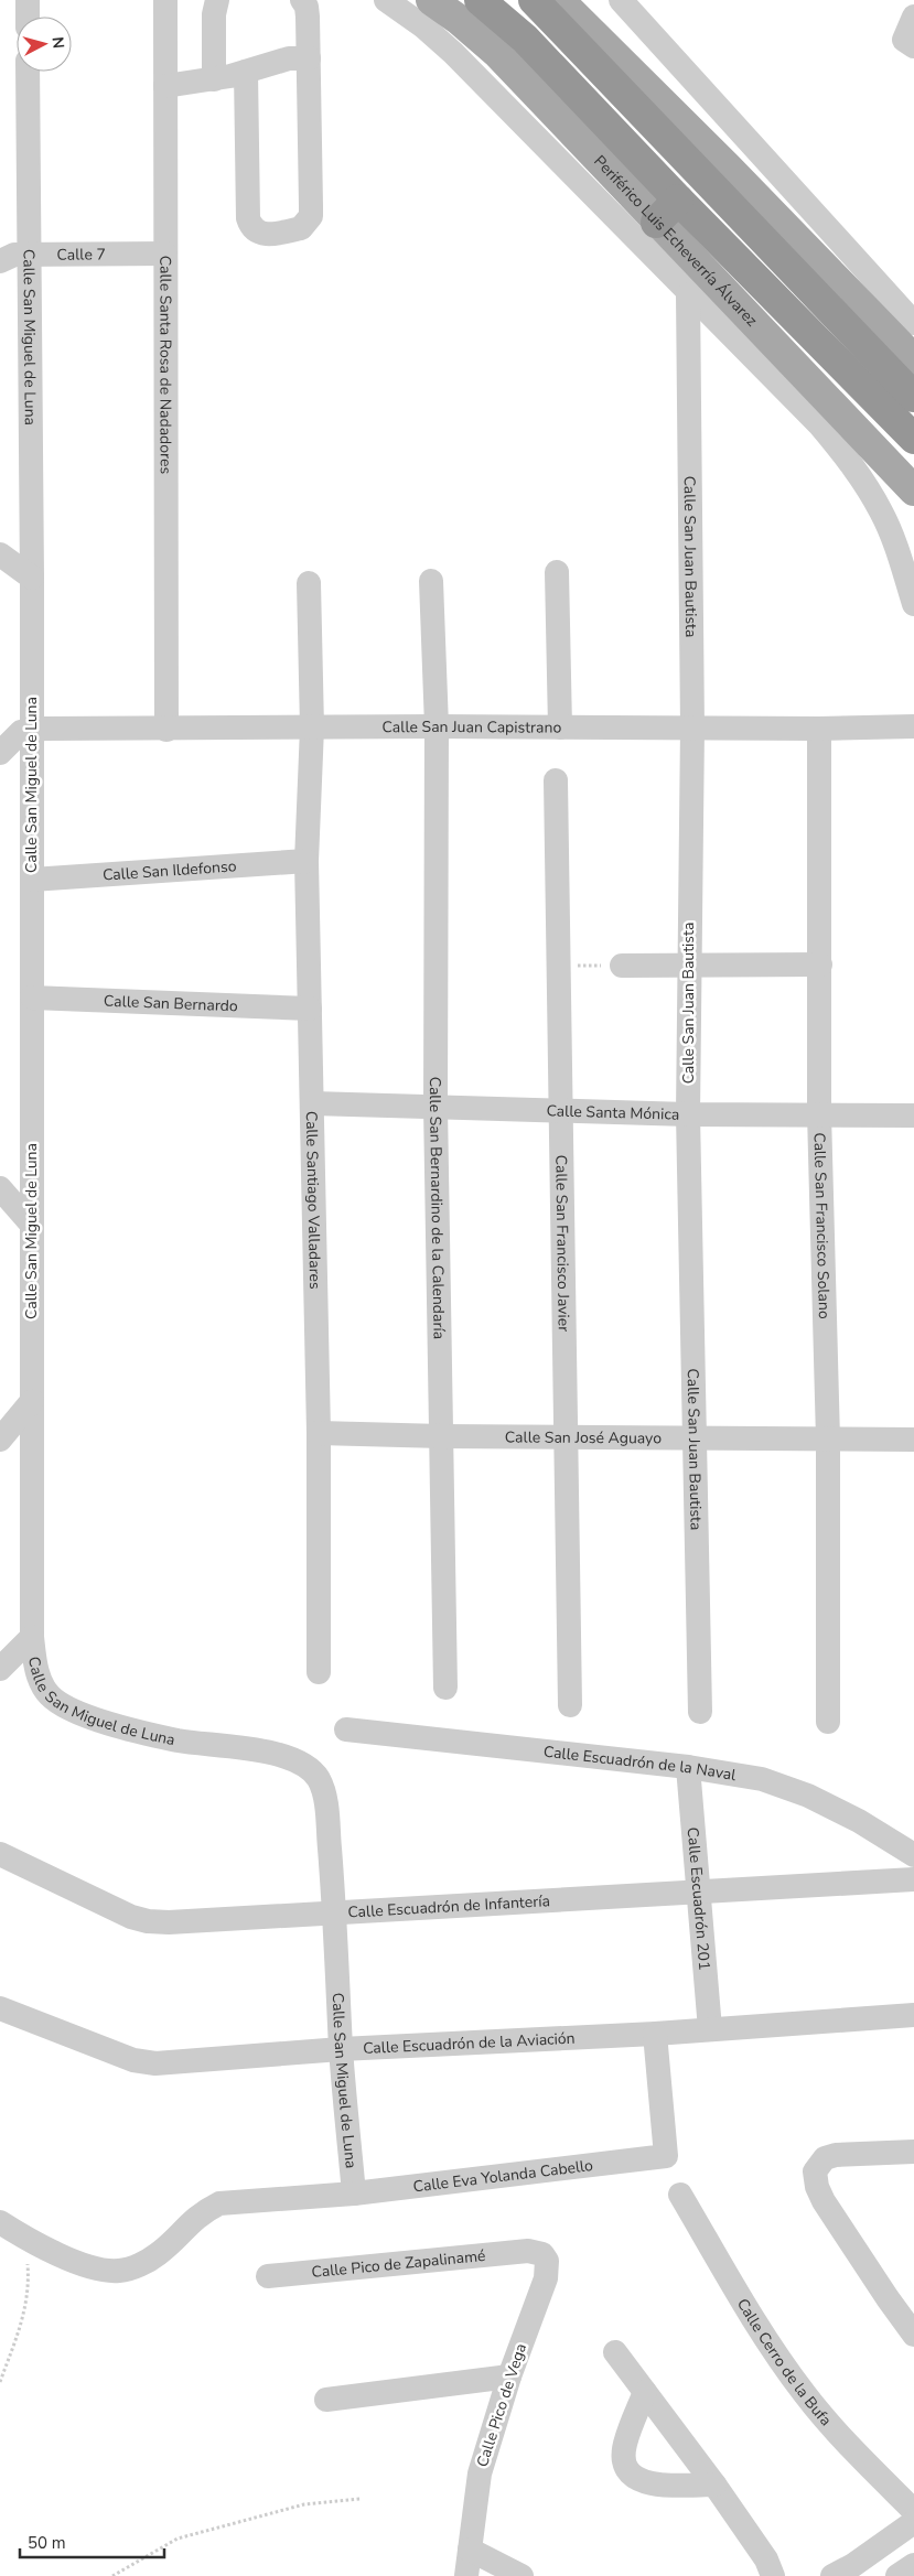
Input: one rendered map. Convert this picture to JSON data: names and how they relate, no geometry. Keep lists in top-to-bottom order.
{
  "streets": {
    "highway": ["Periférico Luis Echeverría Álvarez"],
    "street": [
      "Calle 7",
      "Calle San Miguel de Luna",
      "Calle Santa Rosa de Nadadores",
      "Calle San Juan Bautista",
      "Calle San Juan Capistrano",
      "Calle San Ildefonso",
      "Calle San Bernardo",
      "Calle Santa Mónica",
      "Calle Santiago Valladares",
      "Calle San Bernardino de la Calendaría",
      "Calle San Francisco Solano",
      "Calle San Francisco Javier",
      "Calle San José Aguayo",
      "Calle Escuadrón de la Naval",
      "Calle Escuadrón 201",
      "Calle Escuadrón de Infantería",
      "Calle Escuadrón de la Aviación",
      "Calle Eva Yolanda Cabello",
      "Calle Pico de Zapalinamé",
      "Calle Cerro de la Bufa",
      "Calle Pico de Vega"
    ]
  },
  "crossings": [
    ["Periférico Luis Echeverría Álvarez", "Calle San Juan Bautista"],
    ["Calle 7", "Calle San Miguel de Luna"],
    ["Calle 7", "Calle Santa Rosa de Nadadores"],
    ["Calle San Miguel de Luna", "Calle San Juan Capistrano"],
    ["Calle San Miguel de Luna", "Calle San Ildefonso"],
    ["Calle San Miguel de Luna", "Calle San Bernardo"],
    ["Calle San Miguel de Luna", "Calle Escuadrón de Infantería"],
    ["Calle San Miguel de Luna", "Calle Escuadrón de la Aviación"],
    ["Calle San Miguel de Luna", "Calle Eva Yolanda Cabello"],
    ["Calle Santa Rosa de Nadadores", "Calle San Juan Capistrano"],
    ["Calle San Juan Bautista", "Calle San Juan Capistrano"],
    ["Calle San Juan Bautista", "Calle Santa Mónica"],
    ["Calle San Juan Bautista", "Calle San José Aguayo"],
    ["Calle San Juan Capistrano", "Calle Santiago Valladares"],
    ["Calle San Juan Capistrano", "Calle San Bernardino de la Calendaría"],
    ["Calle San Juan Capistrano", "Calle San Francisco Solano"],
    ["Calle San Ildefonso", "Calle Santiago Valladares"],
    ["Calle San Bernardo", "Calle Santiago Valladares"],
    ["Calle Santa Mónica", "Calle Santiago Valladares"],
    ["Calle Santa Mónica", "Calle San Bernardino de la Calendaría"],
    ["Calle Santa Mónica", "Calle San Francisco Solano"],
    ["Calle Santa Mónica", "Calle San Francisco Javier"],
    ["Calle Santiago Valladares", "Calle San José Aguayo"],
    ["Calle San Bernardino de la Calendaría", "Calle San José Aguayo"],
    ["Calle San Francisco Solano", "Calle San José Aguayo"],
    ["Calle San Francisco Javier", "Calle San José Aguayo"],
    ["Calle Escuadrón de la Naval", "Calle Escuadrón 201"],
    ["Calle Escuadrón 201", "Calle Escuadrón de Infantería"],
    ["Calle Escuadrón 201", "Calle Escuadrón de la Aviación"],
    ["Calle Escuadrón de la Aviación", "Calle Eva Yolanda Cabello"],
    ["Calle Pico de Zapalinamé", "Calle Pico de Vega"]
  ],
  "scale_bar": "50 m",
  "north": "right"
}
